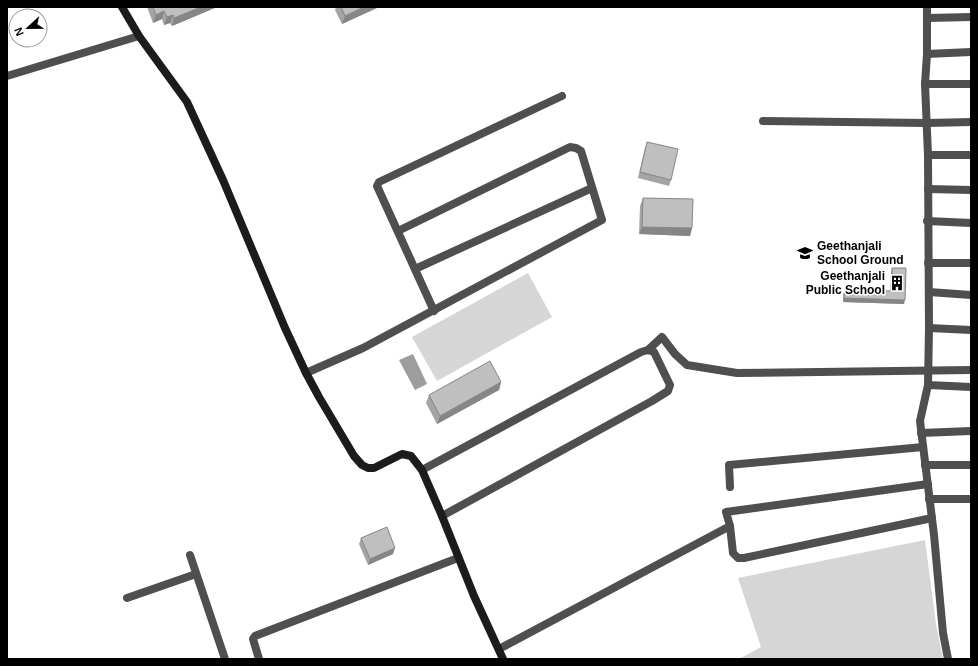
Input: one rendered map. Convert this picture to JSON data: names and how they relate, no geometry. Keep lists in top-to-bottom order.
{
  "places": {
    "school or university": ["Geethanjali School Ground"],
    "building": ["Geethanjali Public School"]
  },
  "north": "left"
}
